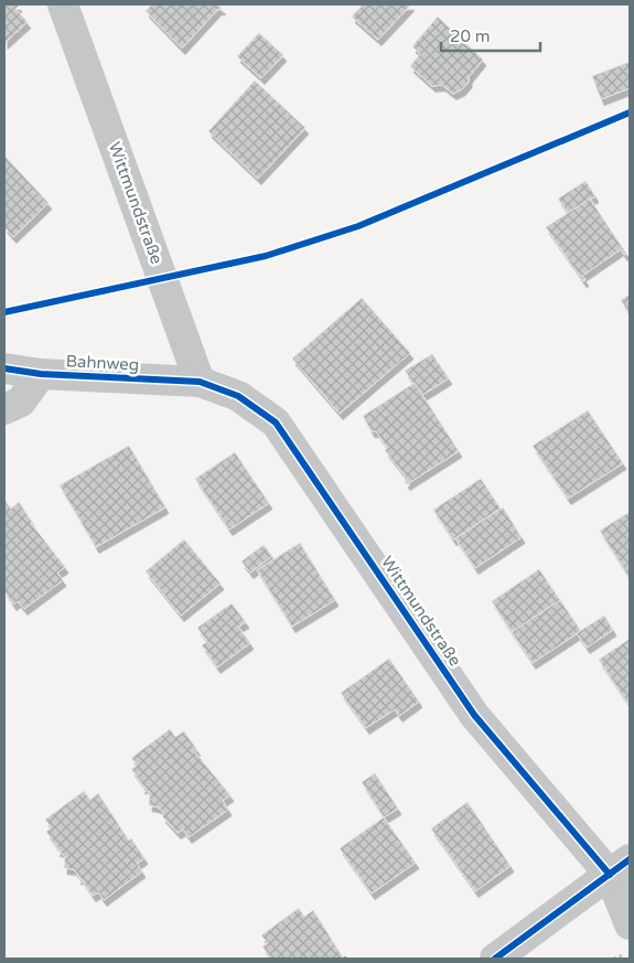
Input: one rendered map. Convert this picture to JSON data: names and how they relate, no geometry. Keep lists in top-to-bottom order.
{
  "streets": {
    "street": ["Wittmundstraße", "Bahnweg"]
  },
  "crossings": [
    ["Wittmundstraße", "Bahnweg"]
  ],
  "scale_bar": "20 m"
}
